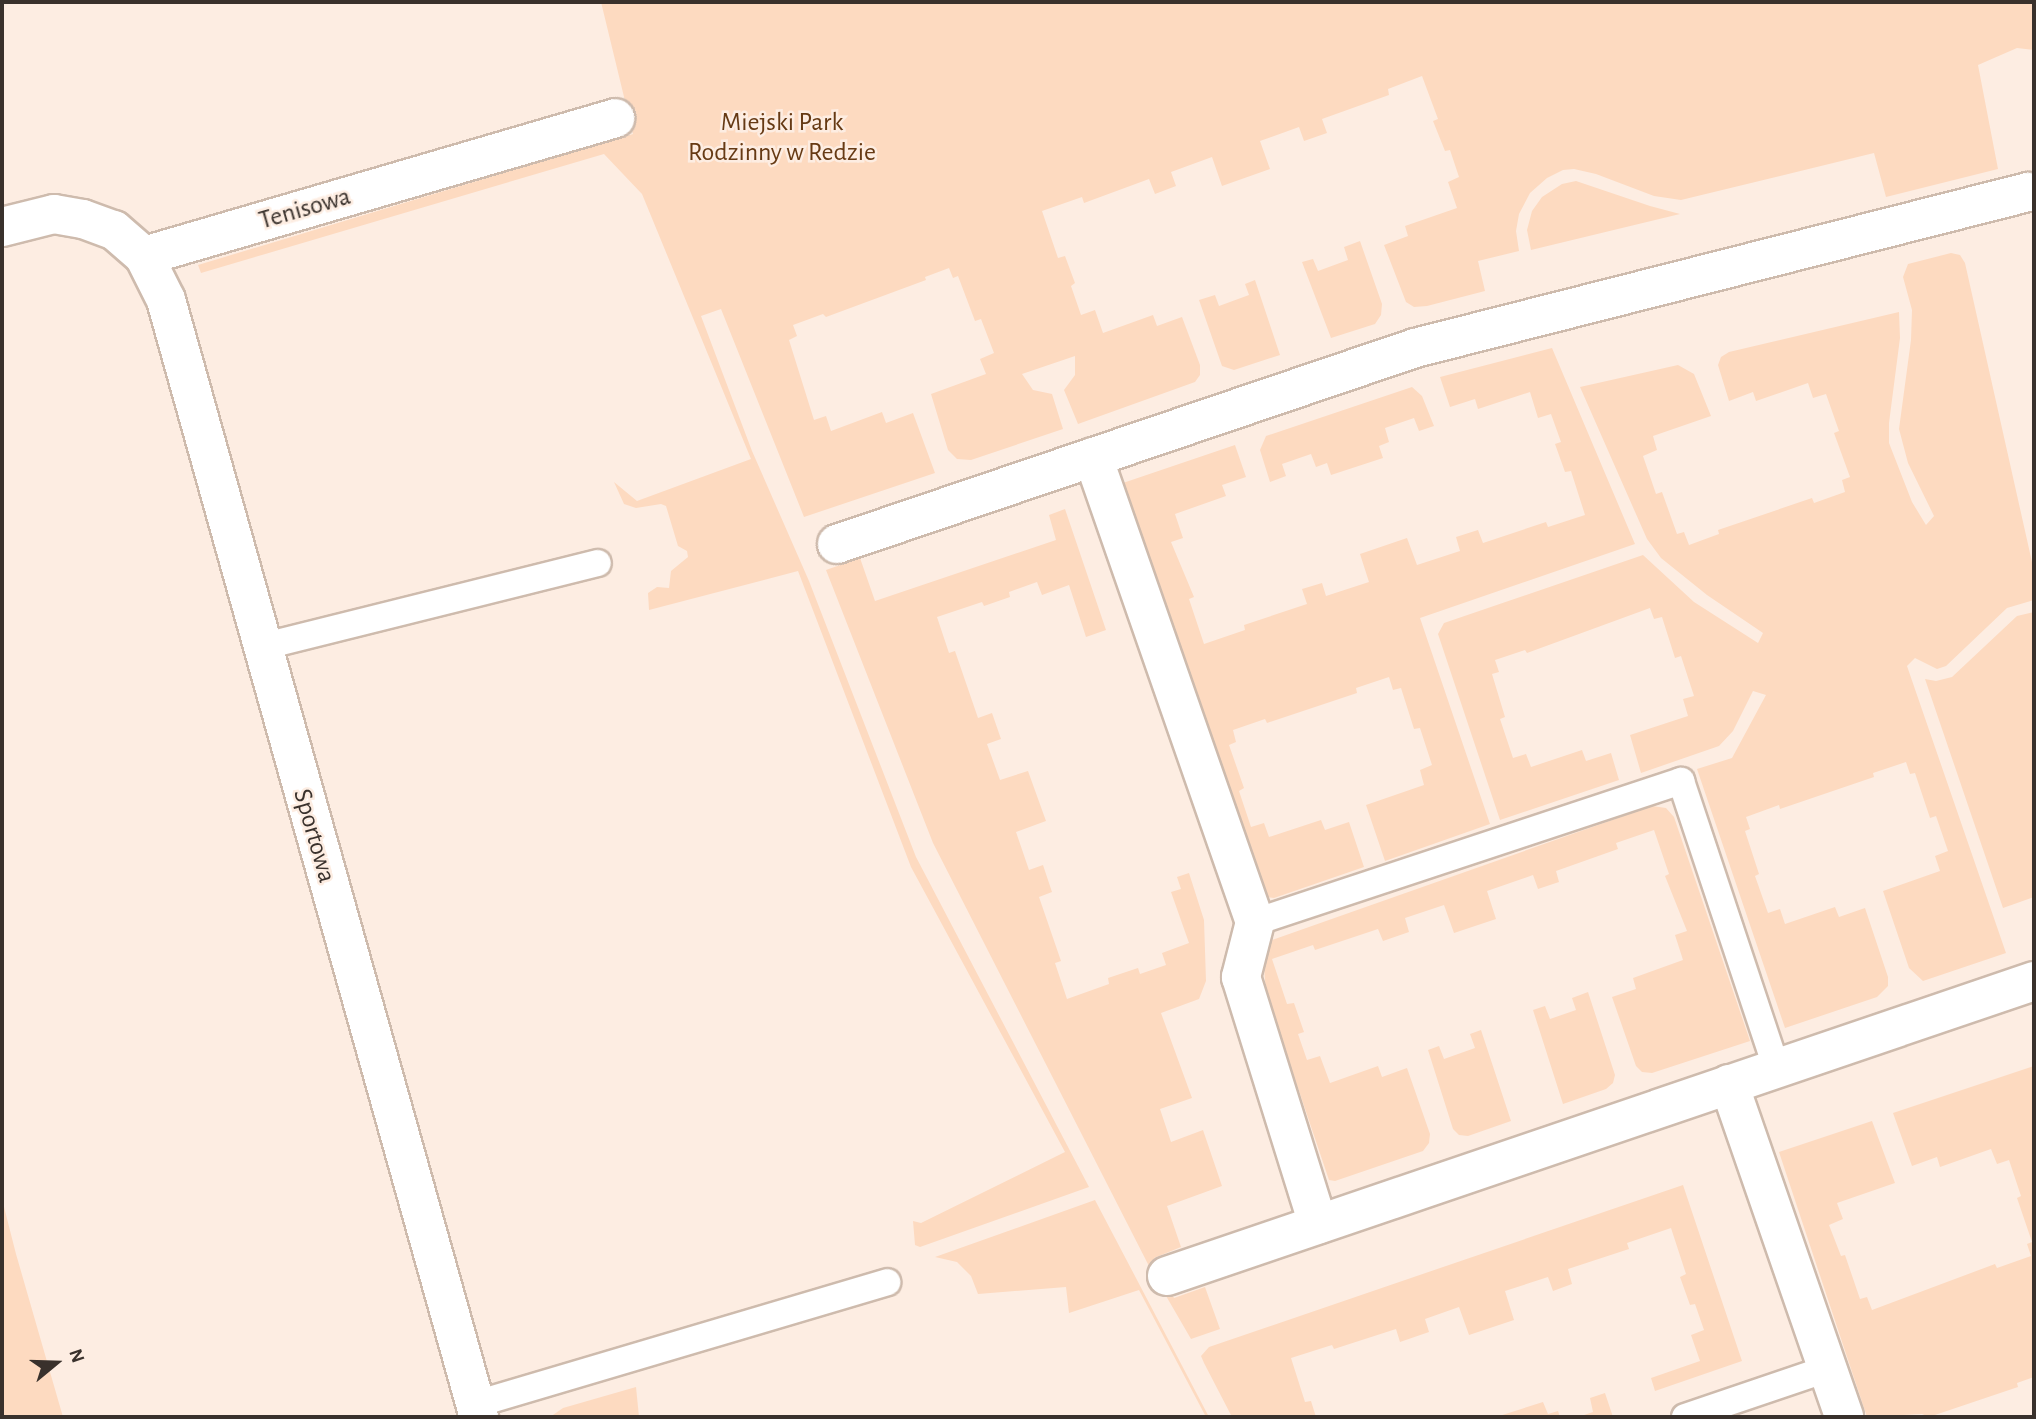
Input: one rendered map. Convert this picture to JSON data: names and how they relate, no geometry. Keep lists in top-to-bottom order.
{
  "streets": {
    "street": ["Tenisowa", "Sportowa"]
  },
  "crossings": [
    ["Tenisowa", "Sportowa"]
  ],
  "parks": ["Miejski Park Rodzinny w Redzie"],
  "north": "right"
}
